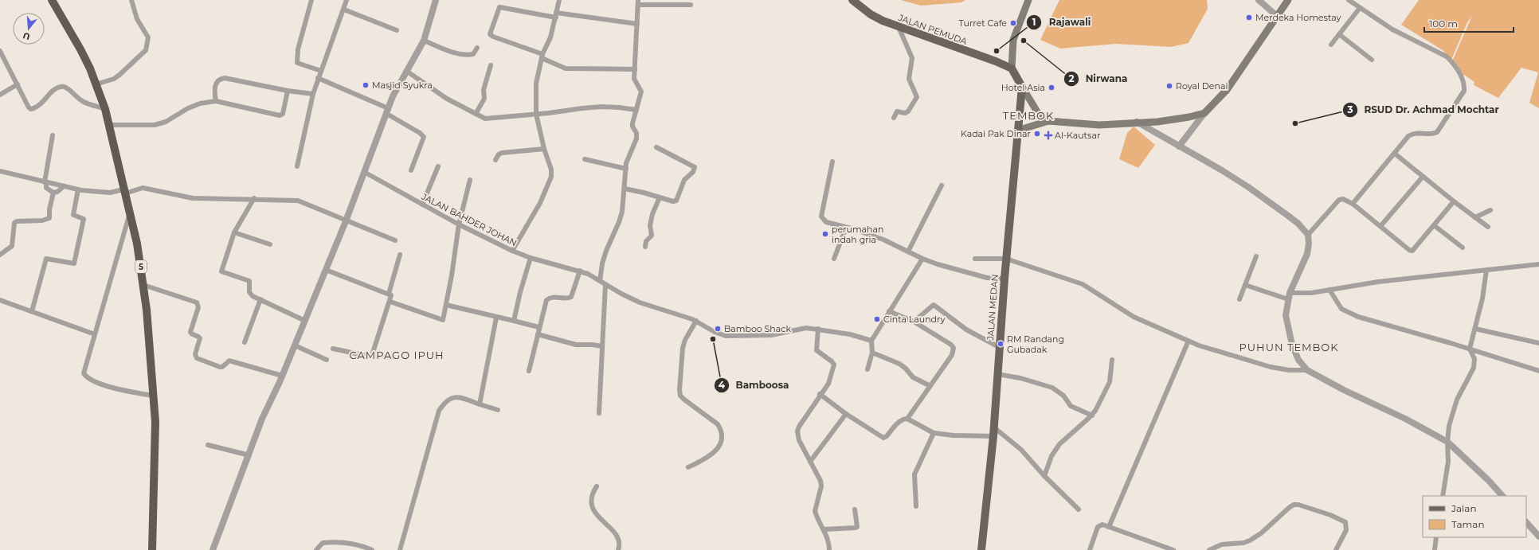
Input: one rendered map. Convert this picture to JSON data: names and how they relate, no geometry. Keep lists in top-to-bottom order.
{
  "streets": {
    "highway": ["5"],
    "main road": ["JALAN PEMUDA", "JALAN MEDAN"],
    "street": ["JALAN BAHDER JOHAN"]
  },
  "districts": ["TEMBOK", "PUHUN TEMBOK", "CAMPAGO IPUH"],
  "places": {
    "other": [
      "Merdeka Homestay",
      "Turret Cafe",
      "Nirwana",
      "Rajawali",
      "Masjid Syukra",
      "Royal Denai",
      "Hotel Asia",
      "RSUD Dr. Achmad Mochtar",
      "Kadai Pak Dinar",
      "perumahan indah gria",
      "Cinta Laundry",
      "Bamboo Shack",
      "Bamboosa",
      "RM Randang Gubadak"
    ],
    "health": ["Al-Kautsar"]
  },
  "legend": ["Jalan", "Taman"],
  "scale_bar": "100 m",
  "north": "bottom"
}
